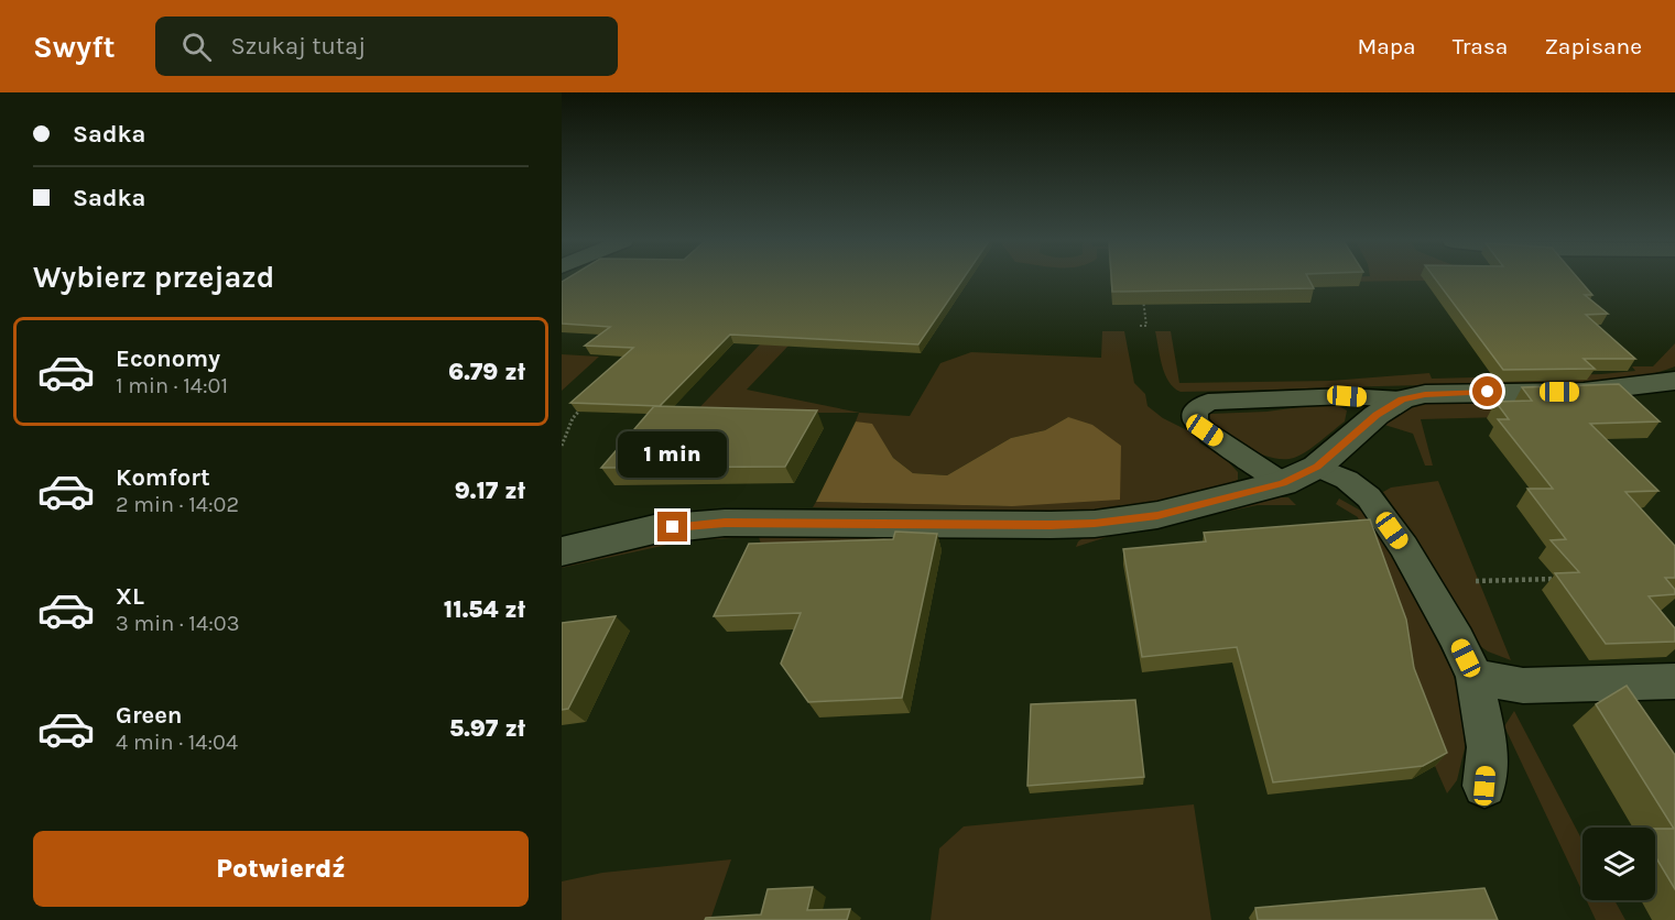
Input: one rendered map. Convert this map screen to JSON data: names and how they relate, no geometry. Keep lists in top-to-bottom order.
{
  "page": {
    "header": "Swyft",
    "search": "Szukaj tutaj",
    "nav": ["Mapa", "Trasa", "Zapisane"],
    "banner": ["Sadka", "Sadka"],
    "heading": "Wybierz przejazd",
    "list": [
      {
        "name": "Economy",
        "note": "1 min · 14:01",
        "value": "6.79 zł"
      },
      {
        "name": "Komfort",
        "note": "2 min · 14:02",
        "value": "9.17 zł"
      },
      {
        "name": "XL",
        "note": "3 min · 14:03",
        "value": "11.54 zł"
      },
      {
        "name": "Green",
        "note": "4 min · 14:04",
        "value": "5.97 zł"
      }
    ],
    "bubble": "1 min",
    "buttons": "Potwierdź"
  }
}
